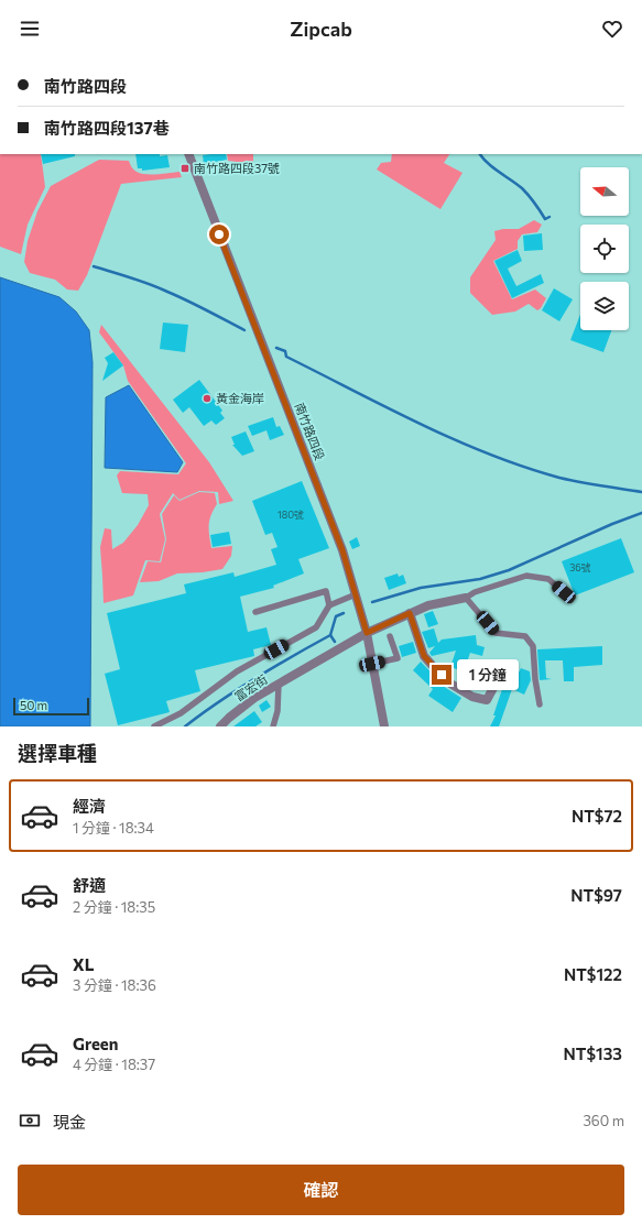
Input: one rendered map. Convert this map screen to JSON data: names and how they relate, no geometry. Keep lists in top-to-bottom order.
{
  "streets": {
    "street": ["南竹路四段", "富宏街"]
  },
  "crossings": [
    ["南竹路四段", "富宏街"]
  ],
  "places": {
    "transit": ["南竹路四段37號"],
    "other": ["黃金海岸"]
  },
  "house_numbers": ["180號", "36號"],
  "scale_bar": "50 m",
  "north": "left",
  "page": {
    "header": "Zipcab",
    "banner": ["南竹路四段", "南竹路四段137巷"],
    "bubble": "1 分鐘",
    "scale": "50 m",
    "heading": "選擇車種",
    "list": [
      {
        "name": "經濟",
        "note": "1 分鐘 · 18:34",
        "value": "NT$72"
      },
      {
        "name": "舒適",
        "note": "2 分鐘 · 18:35",
        "value": "NT$97"
      },
      {
        "name": "XL",
        "note": "3 分鐘 · 18:36",
        "value": "NT$122"
      },
      {
        "name": "Green",
        "note": "4 分鐘 · 18:37",
        "value": "NT$133"
      }
    ],
    "pay": ["現金", "360 m"],
    "buttons": "確認"
  }
}
